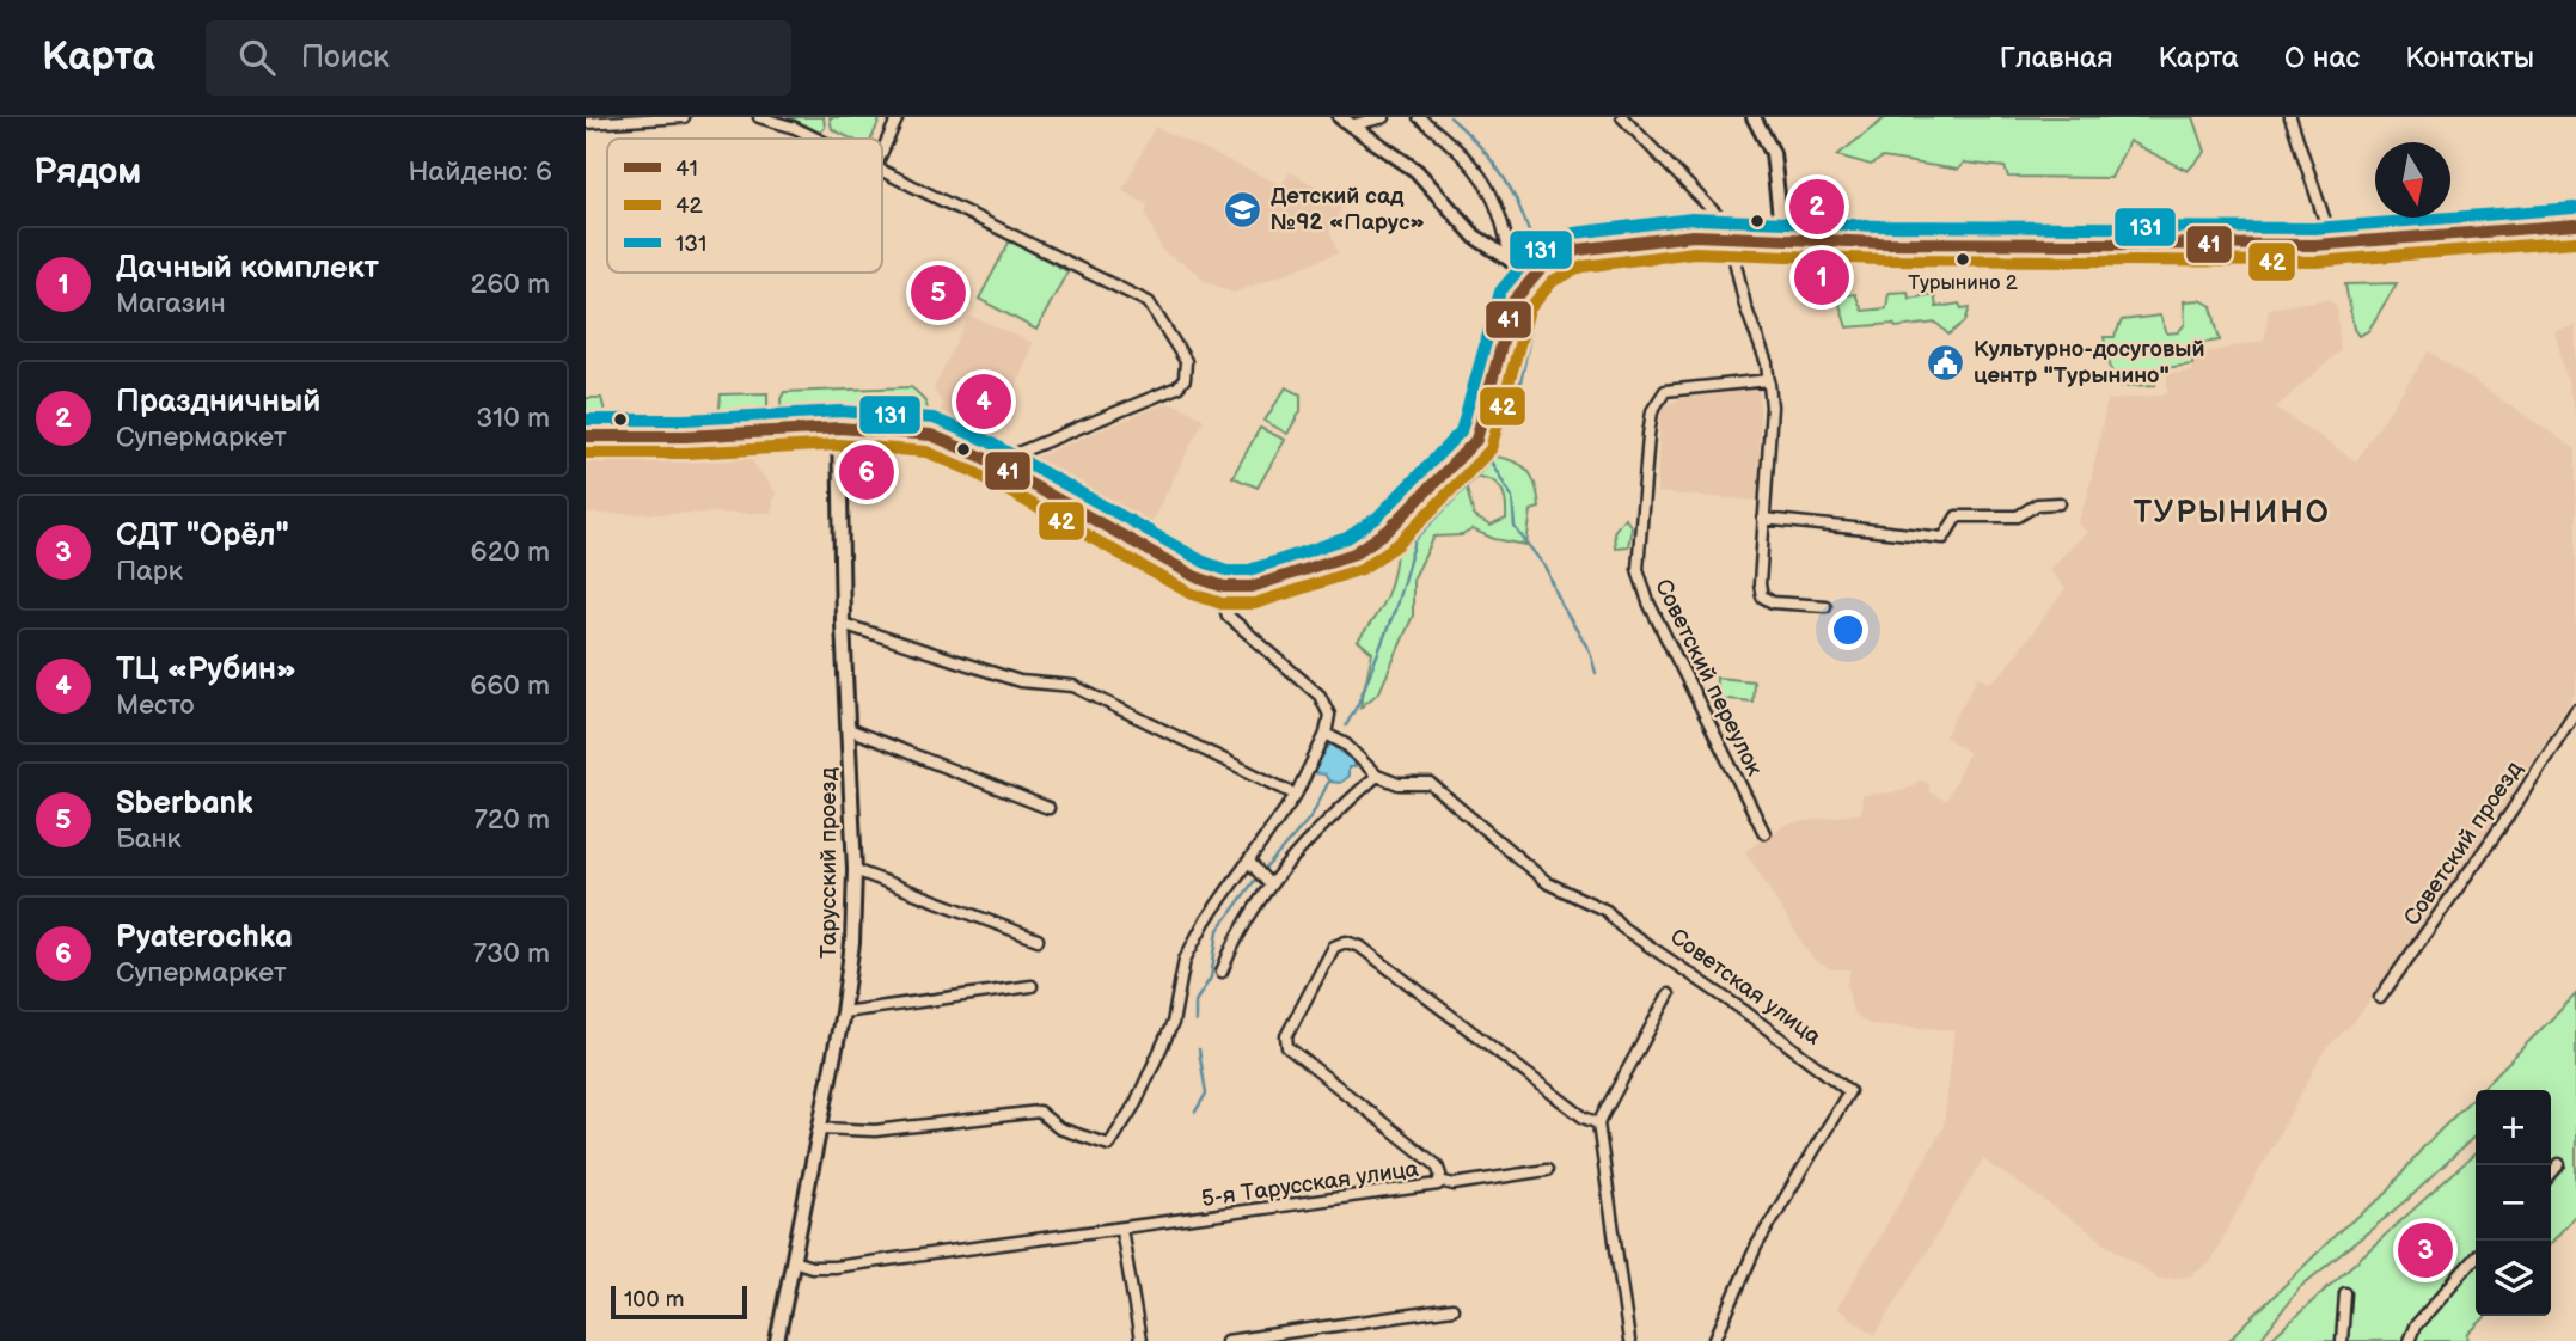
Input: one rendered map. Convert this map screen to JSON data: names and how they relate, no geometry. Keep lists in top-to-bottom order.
{
  "streets": {
    "street": [
      "Советский переулок",
      "Советский проезд",
      "Тарусский проезд",
      "Советская улица",
      "5-я Тарусская улица"
    ]
  },
  "crossings": [
    ["Тарусский проезд", "5-я Тарусская улица"]
  ],
  "districts": ["ТУРЫНИНО"],
  "places": {
    "school or university": ["Детский сад №92 «Парус»"],
    "other": ["Турынино 2"],
    "public building": ["Культурно-досуговый центр \"Турынино\""]
  },
  "lines": ["transit line 131", "transit line 41", "transit line 42"],
  "legend": ["41", "42", "131"],
  "scale_bar": "100 m",
  "north": "bottom",
  "page": {
    "header": "Карта",
    "search": "Поиск",
    "nav": [
      "Главная",
      "Карта",
      "О нас",
      "Контакты"
    ],
    "heading": ["Рядом", "Найдено: 6"],
    "pins": [
      "2",
      "1",
      "5",
      "4",
      "6",
      "3"
    ],
    "list": [
      {
        "mark": "1",
        "name": "Дачный комплект",
        "note": "Магазин",
        "value": "260 m"
      },
      {
        "mark": "2",
        "name": "Праздничный",
        "note": "Супермаркет",
        "value": "310 m"
      },
      {
        "mark": "3",
        "name": "СДТ \"Орёл\"",
        "note": "Парк",
        "value": "620 m"
      },
      {
        "mark": "4",
        "name": "ТЦ «Рубин»",
        "note": "Место",
        "value": "660 m"
      },
      {
        "mark": "5",
        "name": "Sberbank",
        "note": "Банк",
        "value": "720 m"
      },
      {
        "mark": "6",
        "name": "Pyaterochka",
        "note": "Супермаркет",
        "value": "730 m"
      }
    ],
    "map_buttons": ["+", "−"],
    "scale": "100 m"
  }
}
